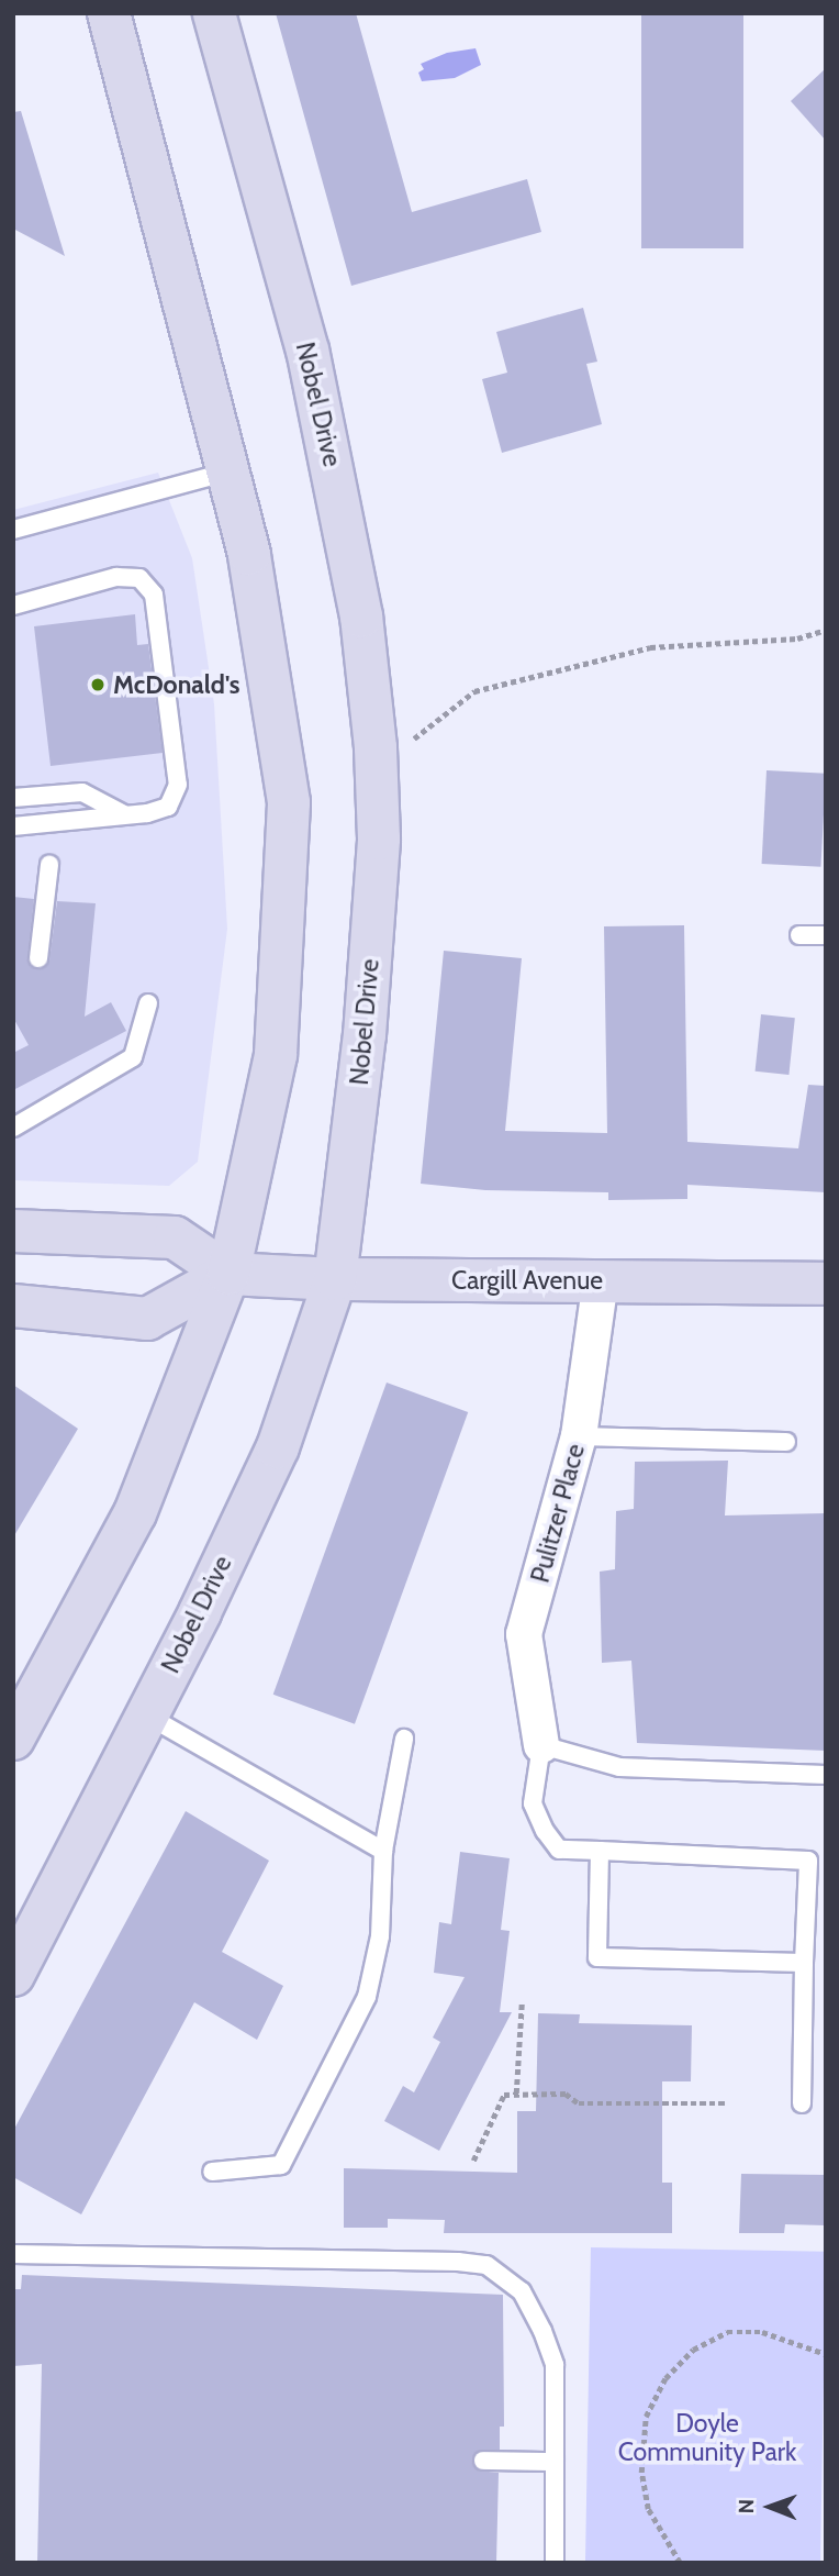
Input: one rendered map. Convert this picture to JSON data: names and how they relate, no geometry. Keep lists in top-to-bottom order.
{
  "streets": {
    "main road": ["Nobel Drive", "Cargill Avenue"],
    "street": ["Pulitzer Place"]
  },
  "crossings": [
    ["Nobel Drive", "Cargill Avenue"],
    ["Cargill Avenue", "Pulitzer Place"]
  ],
  "parks": ["Doyle Community Park"],
  "places": ["McDonald's"],
  "north": "left"
}
